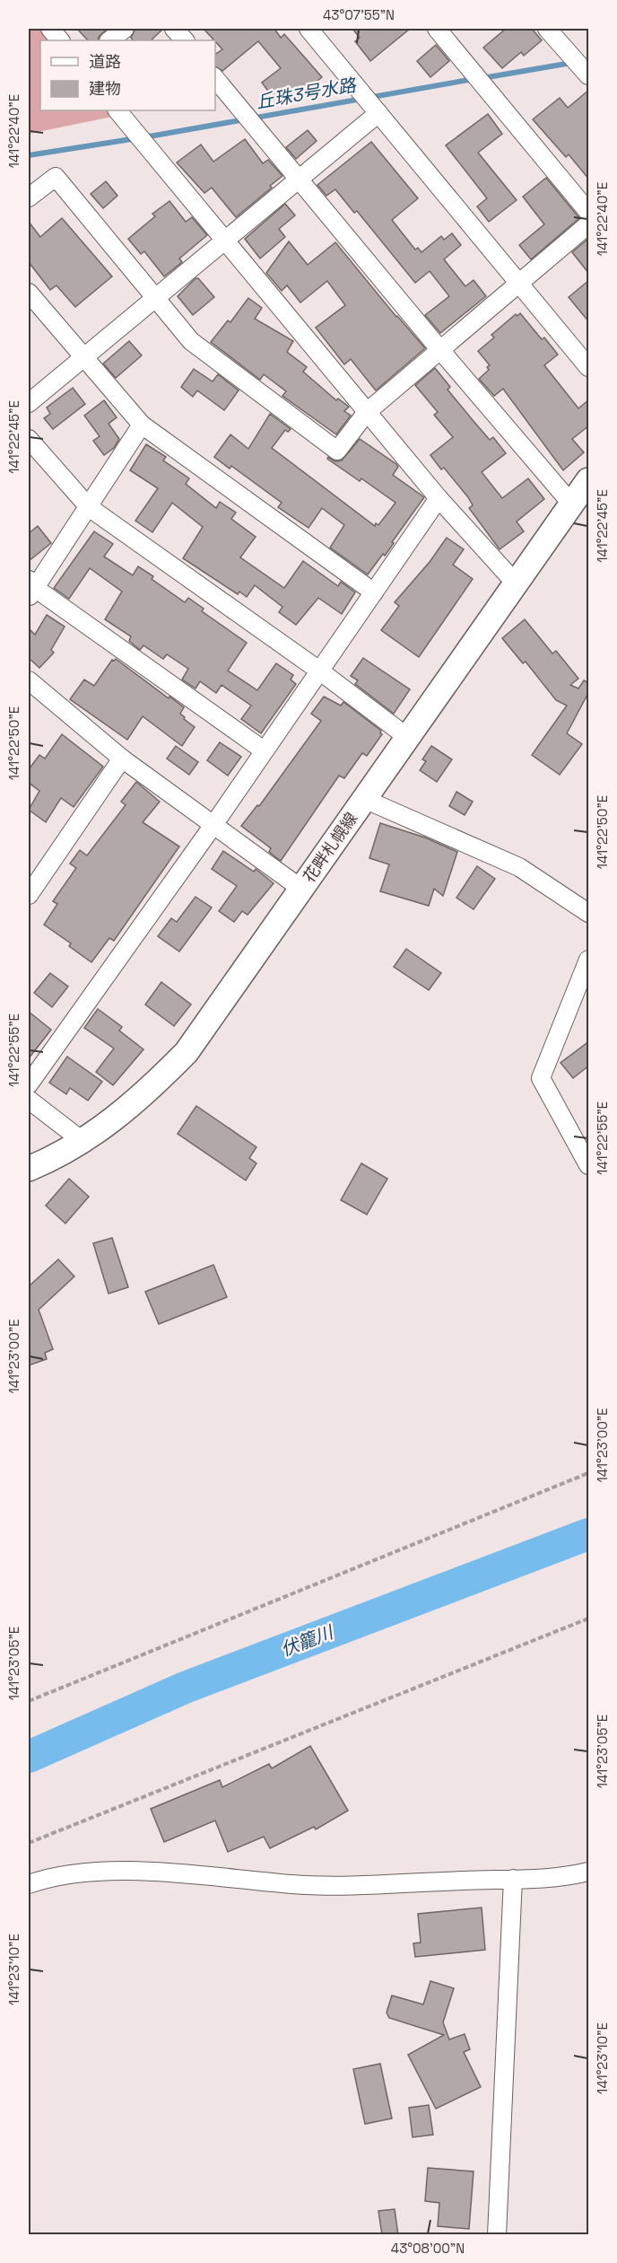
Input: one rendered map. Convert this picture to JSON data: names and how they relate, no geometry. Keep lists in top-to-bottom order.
{
  "streets": {
    "main road": ["花畔札幌線"]
  },
  "water": ["丘珠3号水路", "伏籠川"],
  "legend": ["道路", "建物"],
  "coordinates": [
    "43°07'55\"N",
    "141°22'40\"E",
    "141°22'45\"E",
    "141°22'50\"E",
    "141°22'55\"E",
    "141°23'00\"E",
    "141°23'05\"E",
    "141°23'10\"E",
    "43°08'00\"N"
  ]
}
